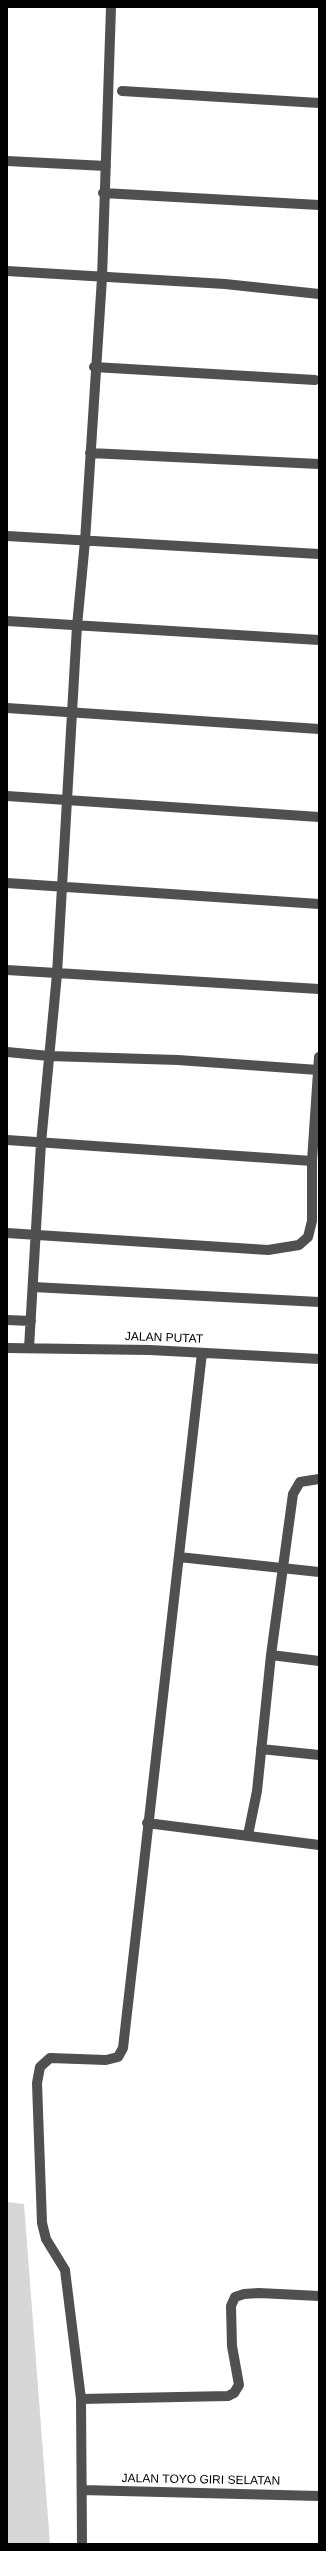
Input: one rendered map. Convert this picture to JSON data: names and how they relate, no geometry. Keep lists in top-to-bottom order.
{
  "streets": {
    "street": ["JALAN PUTAT", "JALAN TOYO GIRI SELATAN"]
  }
}
